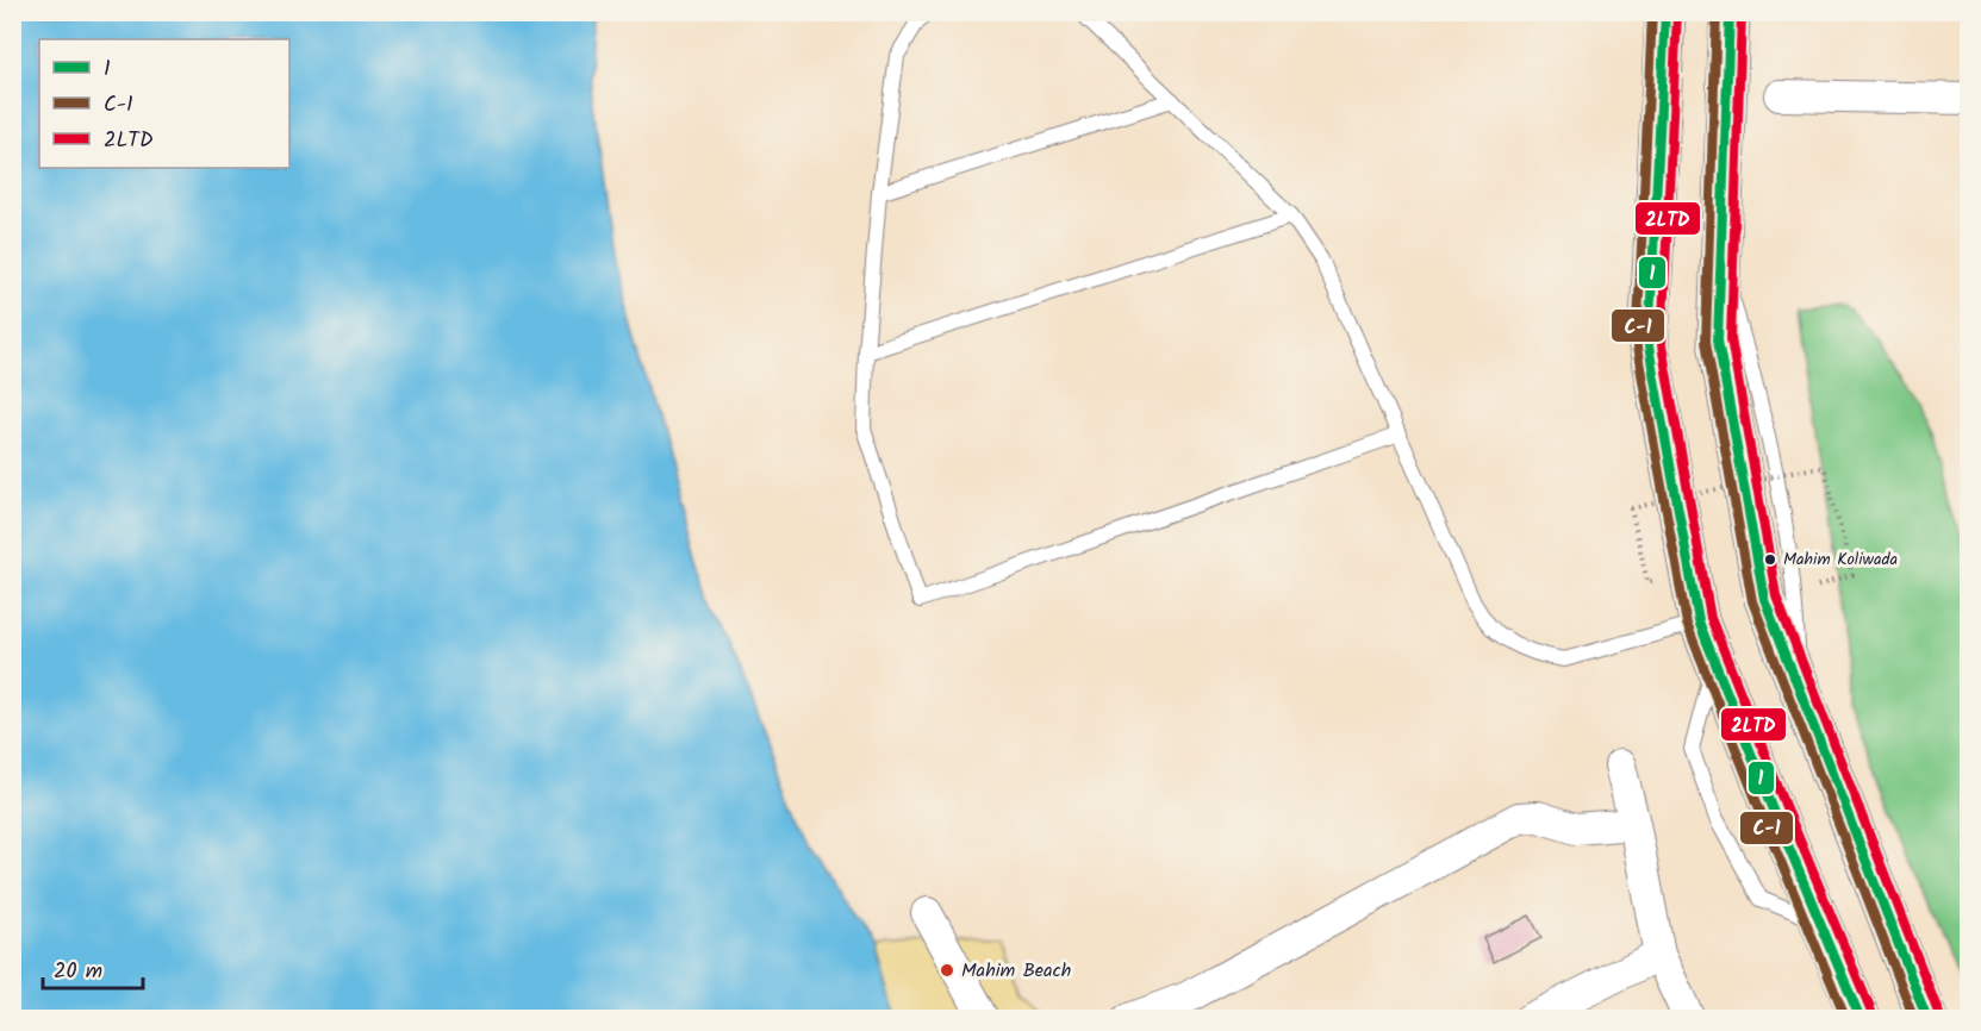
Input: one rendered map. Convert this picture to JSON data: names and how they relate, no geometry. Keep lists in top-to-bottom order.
{
  "places": ["Mahim Koliwada", "Mahim Beach"],
  "lines": ["transit line 1", "transit line C-1", "transit line 2LTD"],
  "legend": ["1", "C-1", "2LTD"],
  "scale_bar": "20 m"
}
